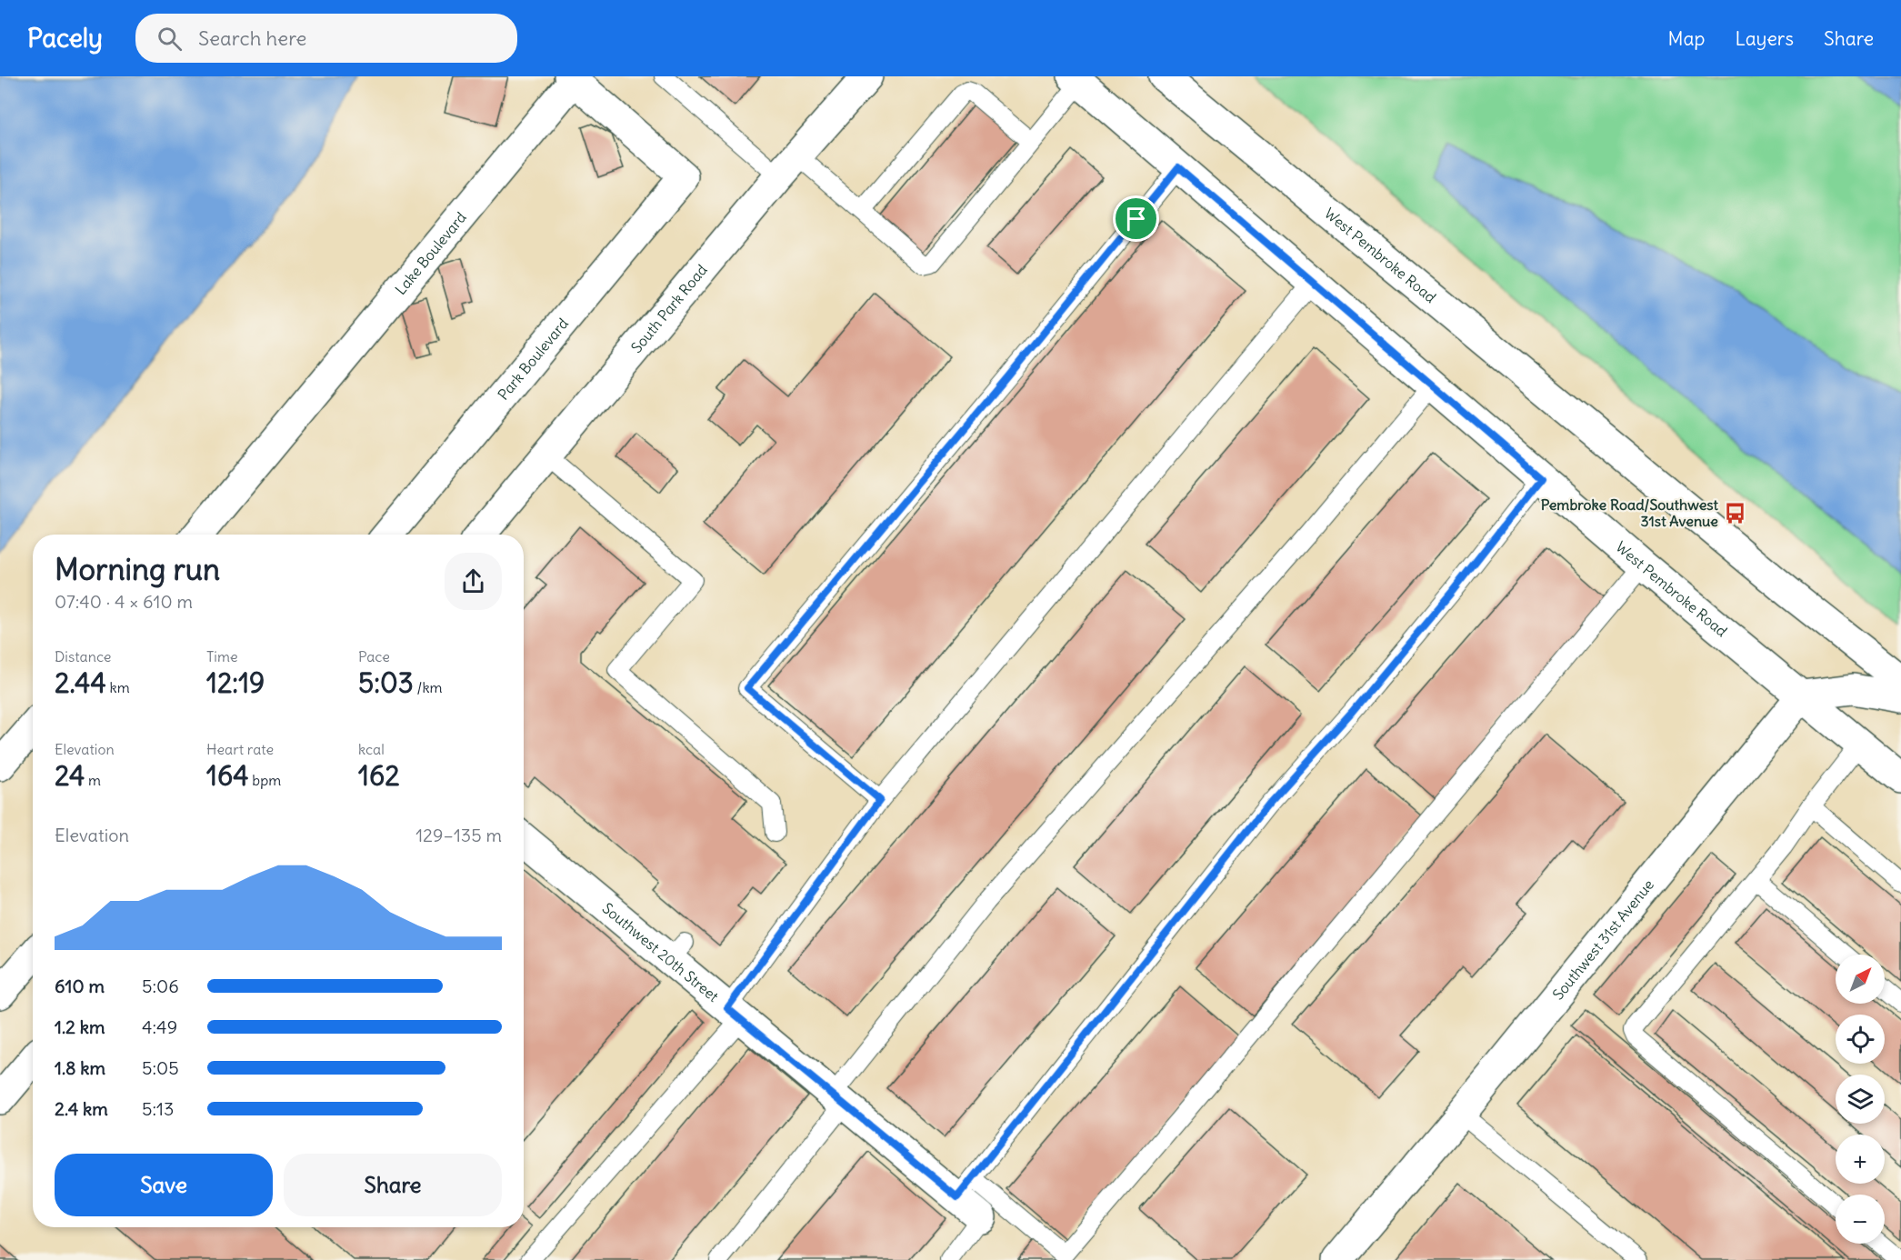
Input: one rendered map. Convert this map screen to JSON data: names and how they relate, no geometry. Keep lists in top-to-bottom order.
{
  "streets": {
    "street": [
      "Lake Boulevard",
      "West Pembroke Road",
      "South Park Road",
      "Park Boulevard",
      "Southwest 31st Avenue",
      "Southwest 20th Street"
    ]
  },
  "crossings": [
    ["Lake Boulevard", "Park Boulevard"],
    ["West Pembroke Road", "Southwest 31st Avenue"]
  ],
  "places": {
    "bus stop": ["Pembroke Road/Southwest 31st Avenue"]
  },
  "north": "top right",
  "page": {
    "header": "Pacely",
    "search": "Search here",
    "nav": ["Map", "Layers", "Share"],
    "heading": ["Morning run", "07:40 · 4 × 610 m"],
    "stats": [
      ["Distance", "2.44 km"],
      ["Time", "12:19"],
      ["Pace", "5:03 /km"],
      ["Elevation", "24 m"],
      ["Heart rate", "164 bpm"],
      ["kcal", "162"]
    ],
    "chart": ["Elevation", "129–135 m"],
    "map_buttons": ["+", "−"],
    "list": [
      {
        "name": "610 m",
        "note": "5:06"
      },
      {
        "name": "1.2 km",
        "note": "4:49"
      },
      {
        "name": "1.8 km",
        "note": "5:05"
      },
      {
        "name": "2.4 km",
        "note": "5:13"
      }
    ],
    "buttons": ["Save", "Share"]
  }
}
